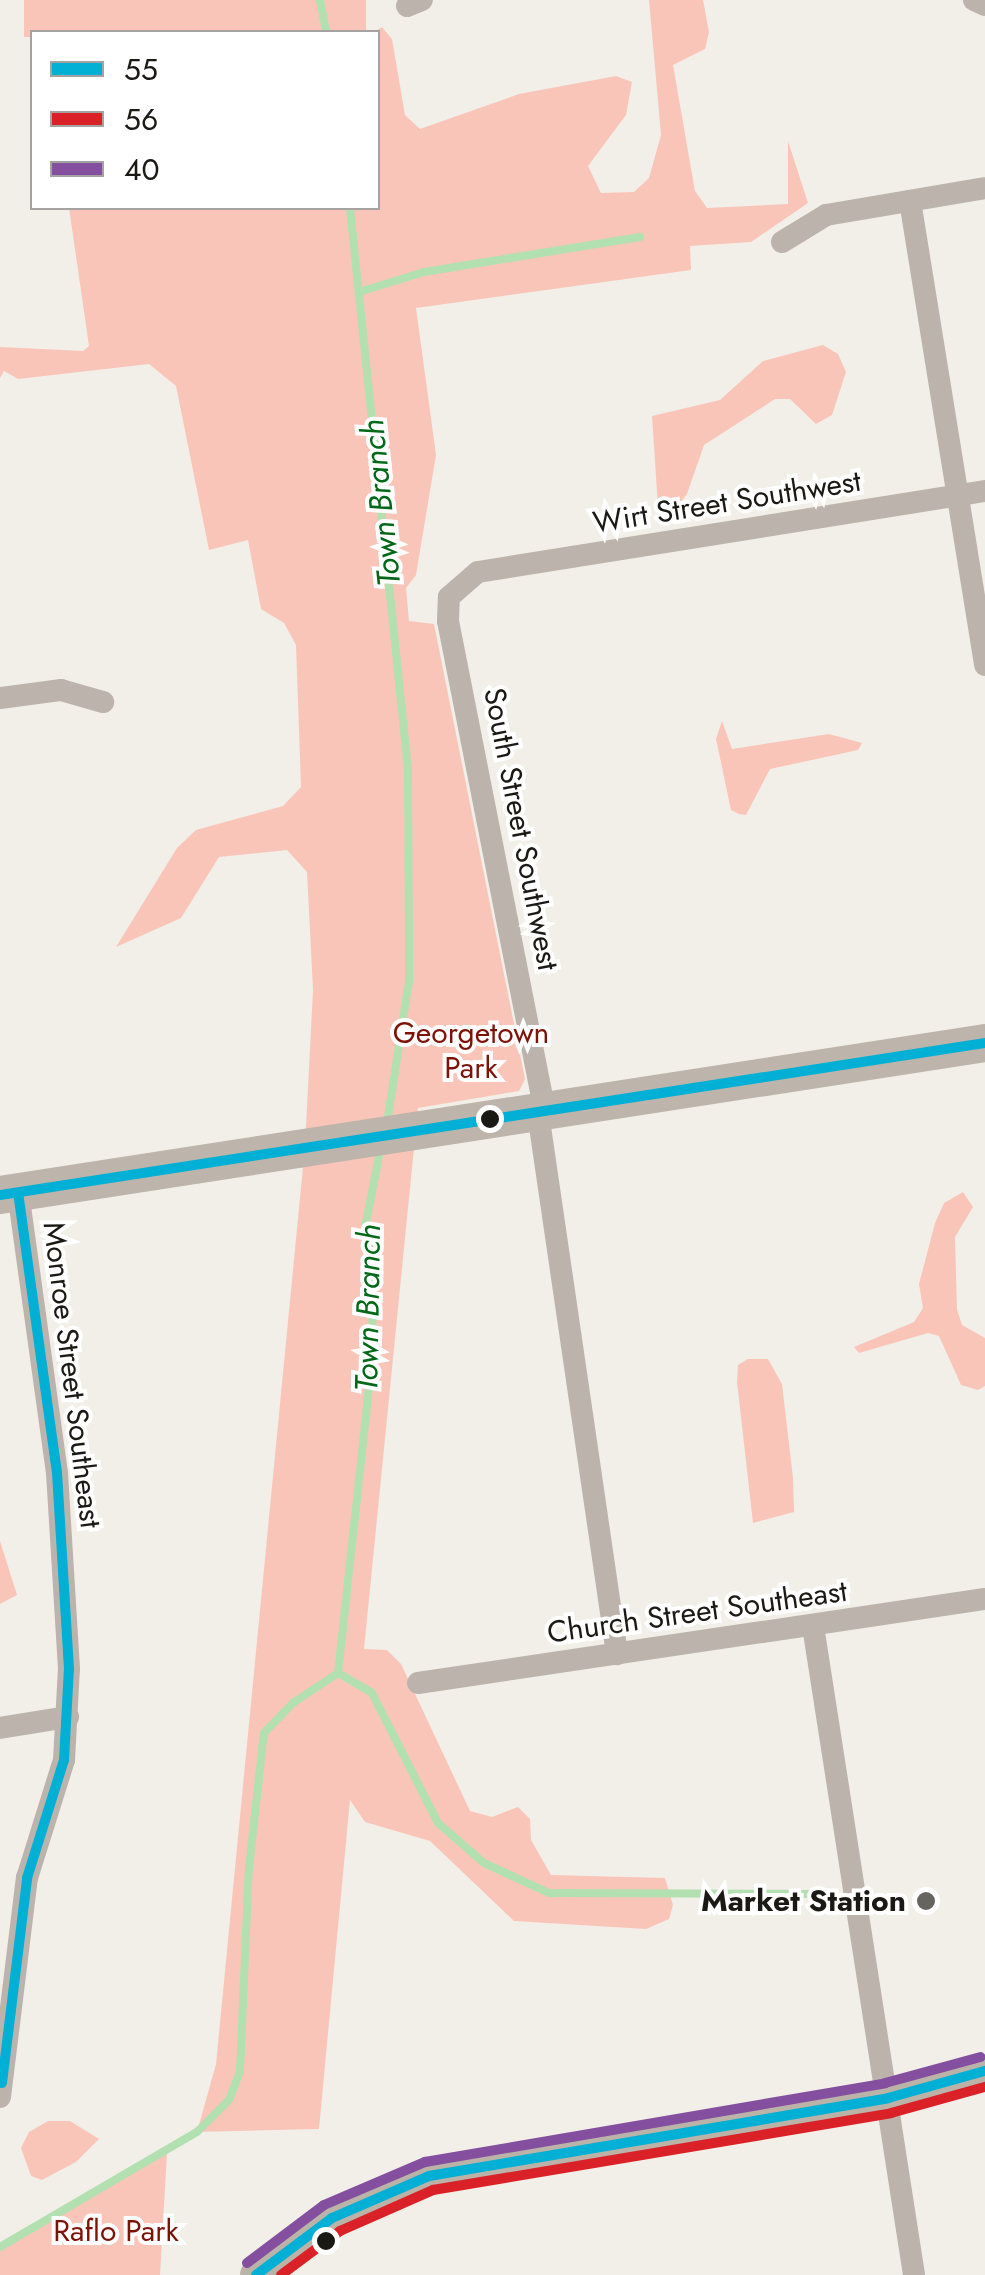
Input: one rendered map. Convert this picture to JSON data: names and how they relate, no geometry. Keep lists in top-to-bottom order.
{
  "streets": {
    "street": [
      "Wirt Street Southwest",
      "South Street Southwest",
      "Monroe Street Southeast",
      "Church Street Southeast"
    ]
  },
  "crossings": [
    ["Wirt Street Southwest", "South Street Southwest"],
    ["South Street Southwest", "Church Street Southeast"]
  ],
  "water": ["Town Branch"],
  "parks": ["Georgetown Park", "Raflo Park"],
  "places": ["Market Station"],
  "lines": ["transit line 55", "transit line 40", "transit line 56"],
  "legend": ["55", "56", "40"]
}
